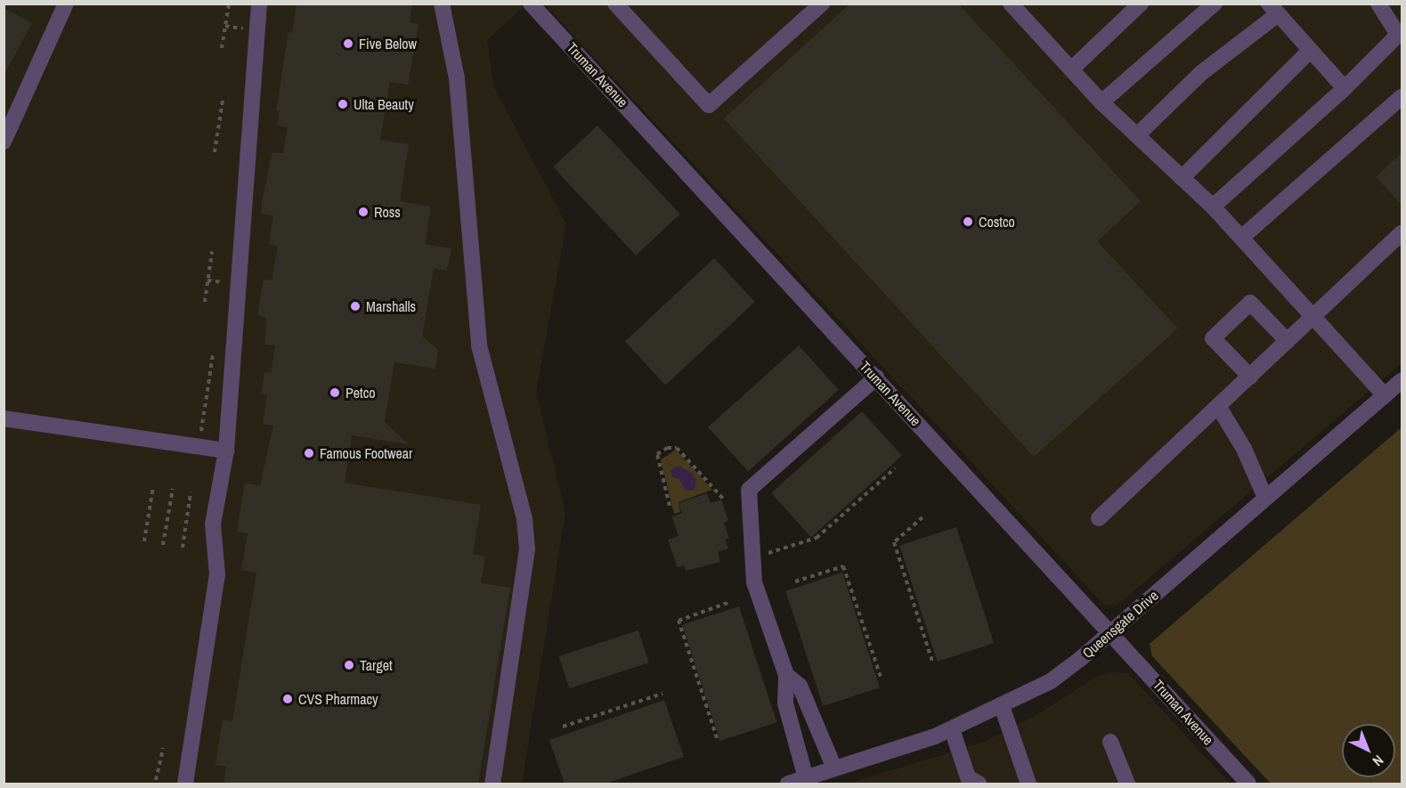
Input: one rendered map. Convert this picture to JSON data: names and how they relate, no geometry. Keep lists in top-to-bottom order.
{
  "streets": {
    "street": ["Truman Avenue", "Queensgate Drive"]
  },
  "crossings": [
    ["Truman Avenue", "Queensgate Drive"]
  ],
  "places": [
    "Five Below",
    "Ulta Beauty",
    "Ross",
    "Costco",
    "Marshalls",
    "Petco",
    "Famous Footwear",
    "Target",
    "CVS Pharmacy"
  ],
  "north": "bottom right"
}
